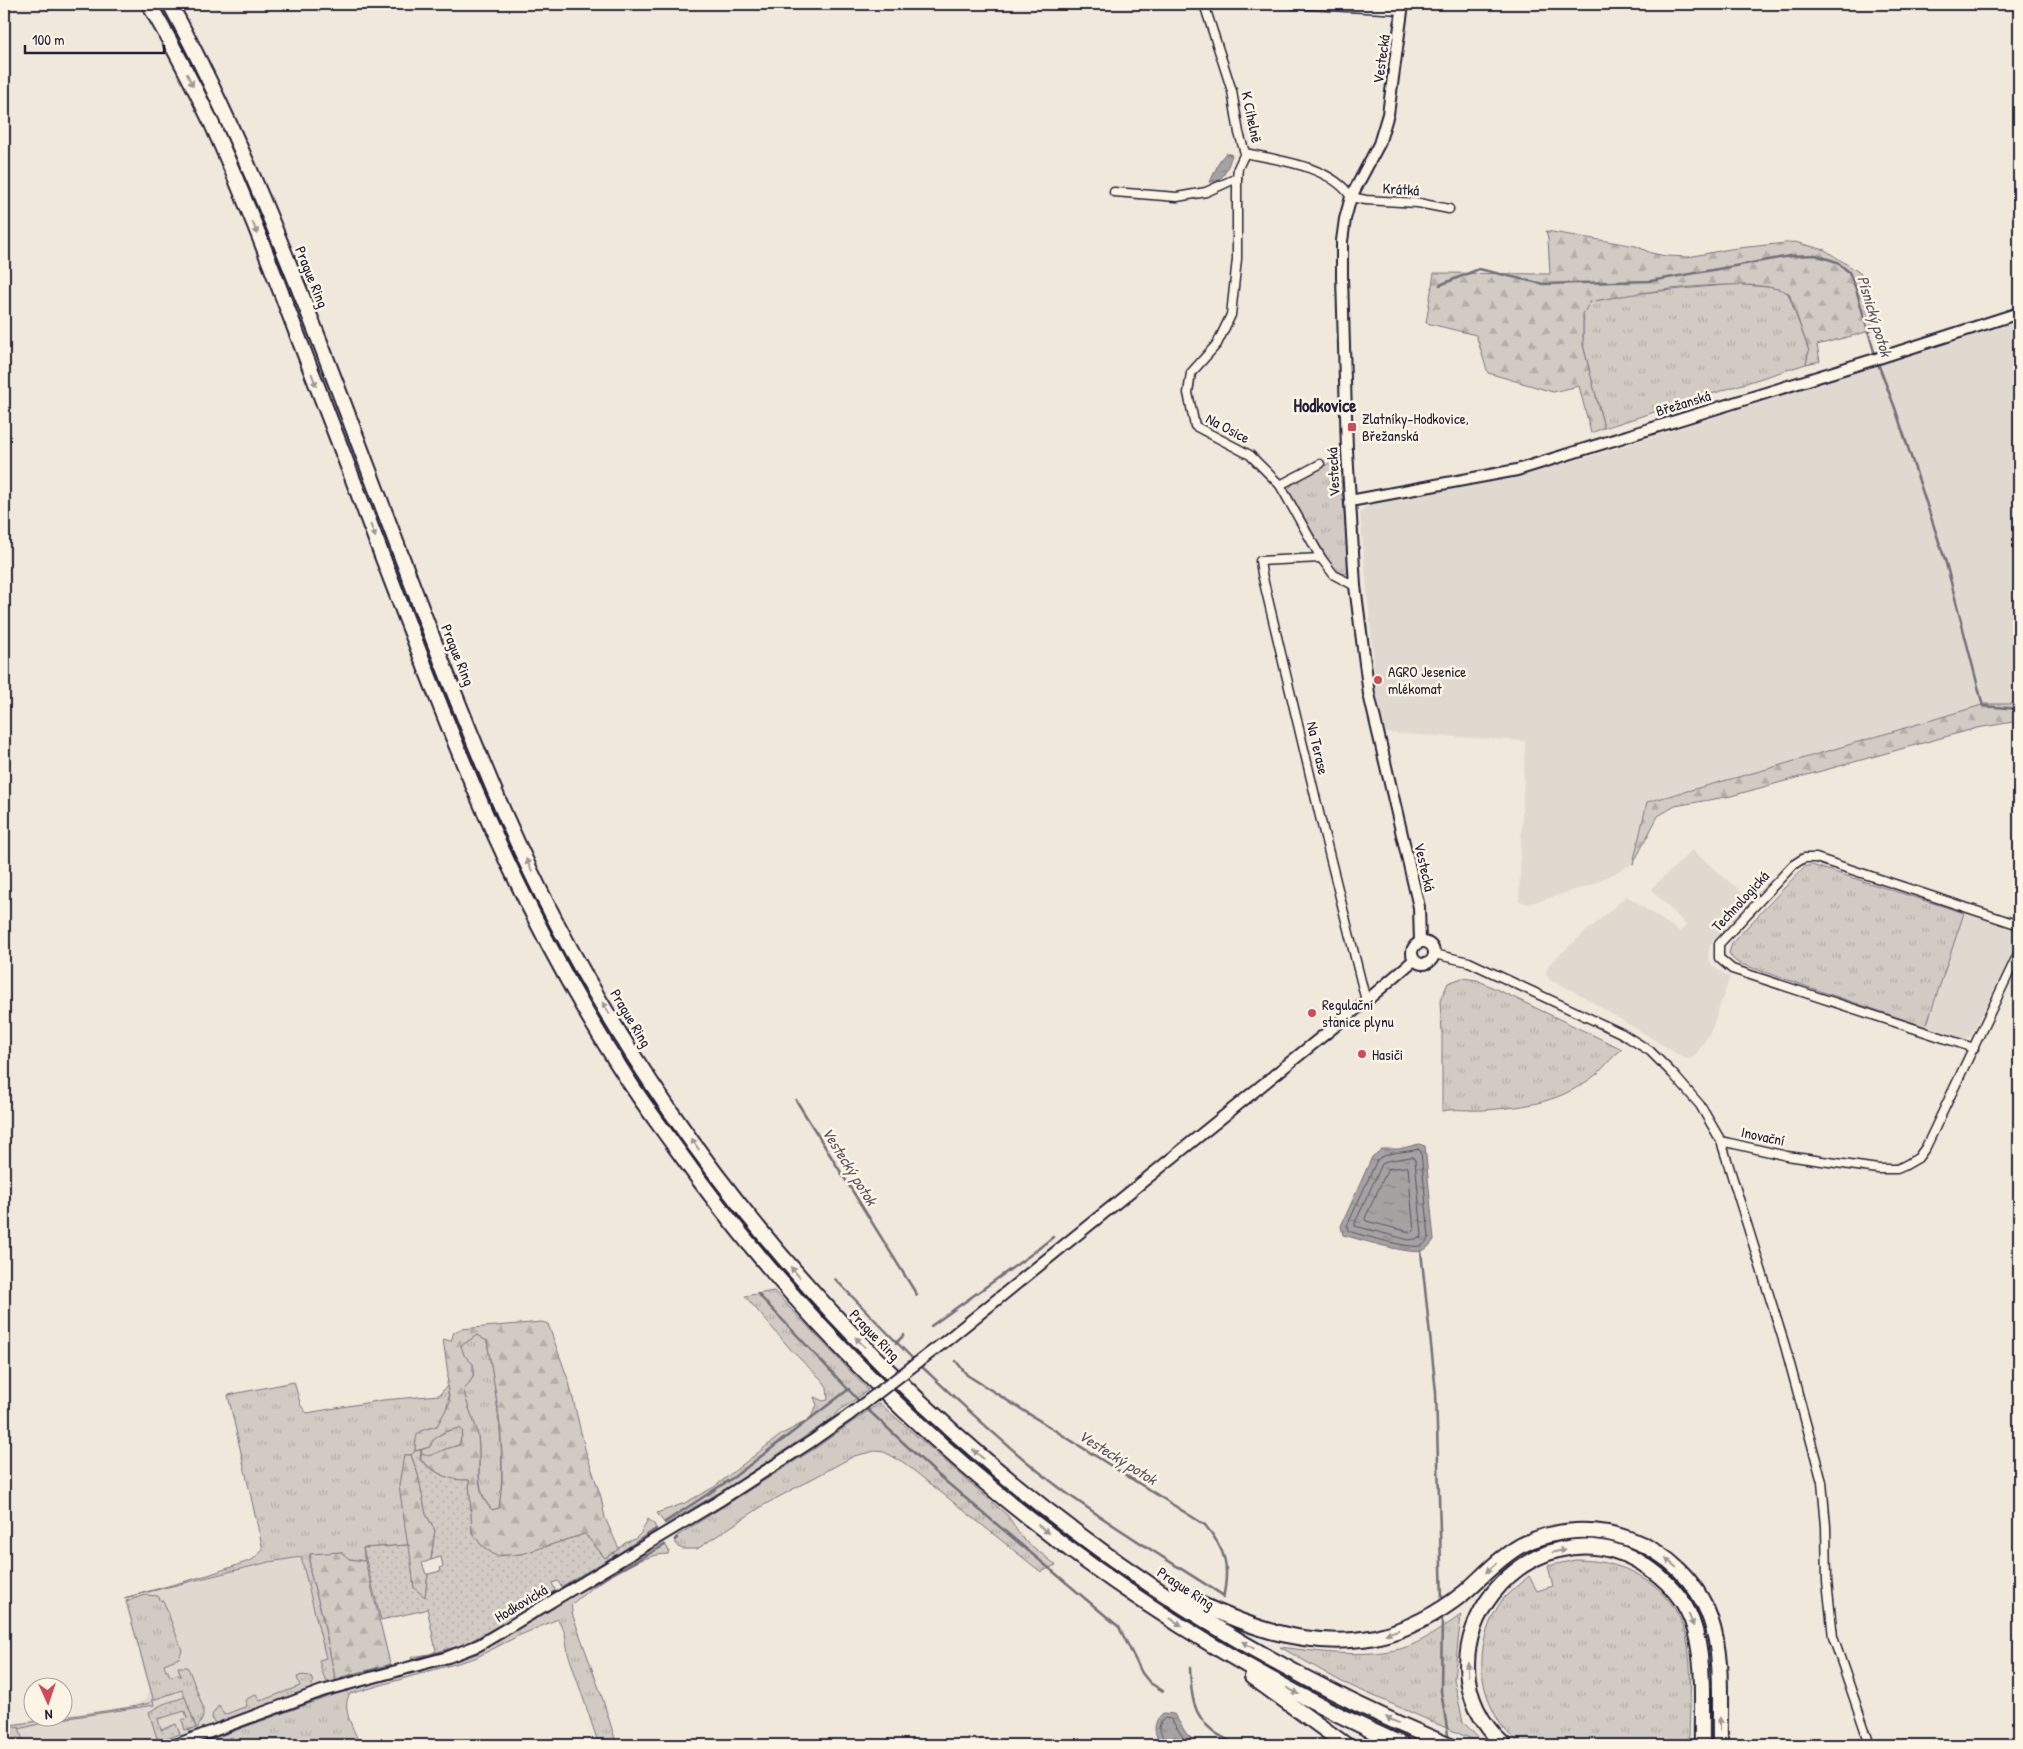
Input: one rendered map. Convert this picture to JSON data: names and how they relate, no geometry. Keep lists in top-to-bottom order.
{
  "streets": {
    "highway": ["Prague Ring"],
    "street": [
      "Vestecká",
      "K Cihelně",
      "Krátká",
      "Břežanská",
      "Na Osice",
      "Na Terase",
      "Technologická",
      "Inovační",
      "Hodkovická"
    ]
  },
  "crossings": [
    ["Vestecká", "K Cihelně"],
    ["Vestecká", "Krátká"],
    ["Vestecká", "Břežanská"],
    ["Vestecká", "Na Osice"],
    ["Vestecká", "Inovační"],
    ["K Cihelně", "Krátká"],
    ["K Cihelně", "Na Osice"],
    ["Na Osice", "Na Terase"],
    ["Na Terase", "Hodkovická"],
    ["Technologická", "Inovační"]
  ],
  "districts": ["Hodkovice"],
  "water": ["Písnický potok", "Vestecký potok"],
  "places": {
    "transit": ["Zlatníky-Hodkovice, Břežanská"],
    "other": ["AGRO Jesenice mlékomat", "Regulační stanice plynu", "Hasiči"]
  },
  "scale_bar": "100 m",
  "north": "bottom"
}
